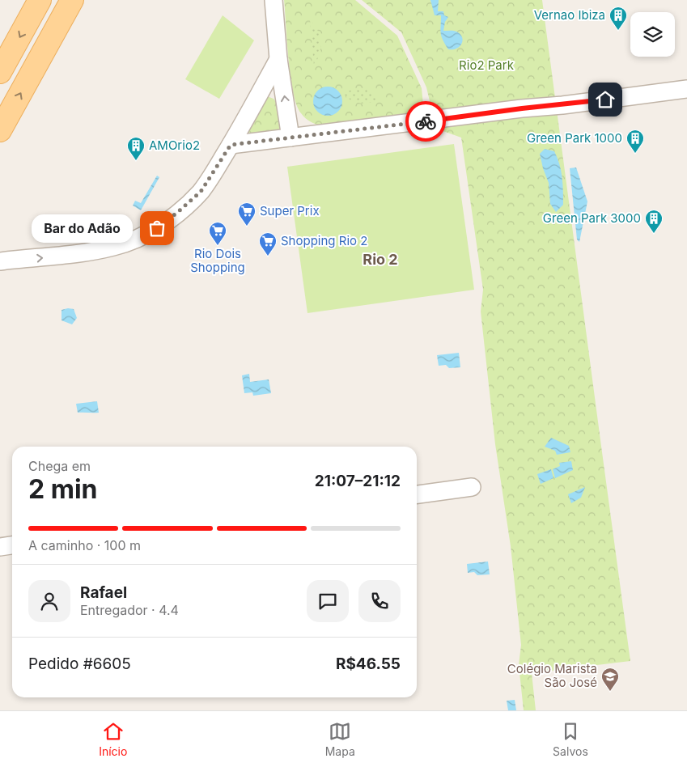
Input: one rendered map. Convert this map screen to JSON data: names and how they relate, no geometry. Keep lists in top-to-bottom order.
{
  "districts": ["Rio 2"],
  "parks": ["Rio2 Park"],
  "places": {
    "building": [
      "Vernao Ibiza",
      "Green Park 1000",
      "AMOrio2",
      "Green Park 3000"
    ],
    "supermarket": ["Super Prix", "Rio Dois Shopping", "Shopping Rio 2"],
    "other": ["Bar do Adão"],
    "school or university": ["Colégio Marista São José"]
  },
  "page": {
    "bubble": "Bar do Adão",
    "heading": ["2 min", "Chega em", "21:07–21:12"],
    "panel": [
      "Rafael",
      "Entregador · 4.4",
      "Pedido #6605",
      "R$46.55"
    ],
    "bar": "A caminho · 100 m",
    "tabs": ["Início", "Mapa", "Salvos"]
  }
}
